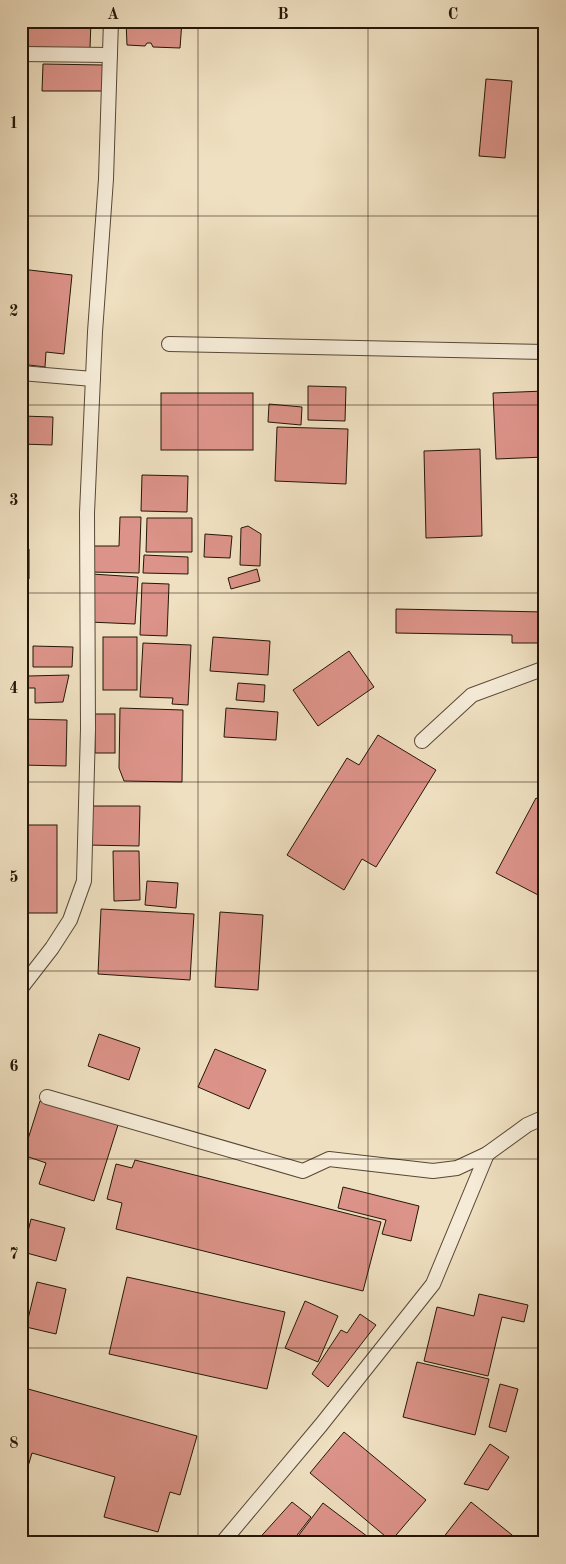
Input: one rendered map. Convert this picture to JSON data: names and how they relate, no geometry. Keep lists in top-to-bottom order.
{
  "grid": {
    "columns": ["A", "B", "C"],
    "rows": [
      "1",
      "2",
      "3",
      "4",
      "5",
      "6",
      "7",
      "8"
    ]
  }
}
